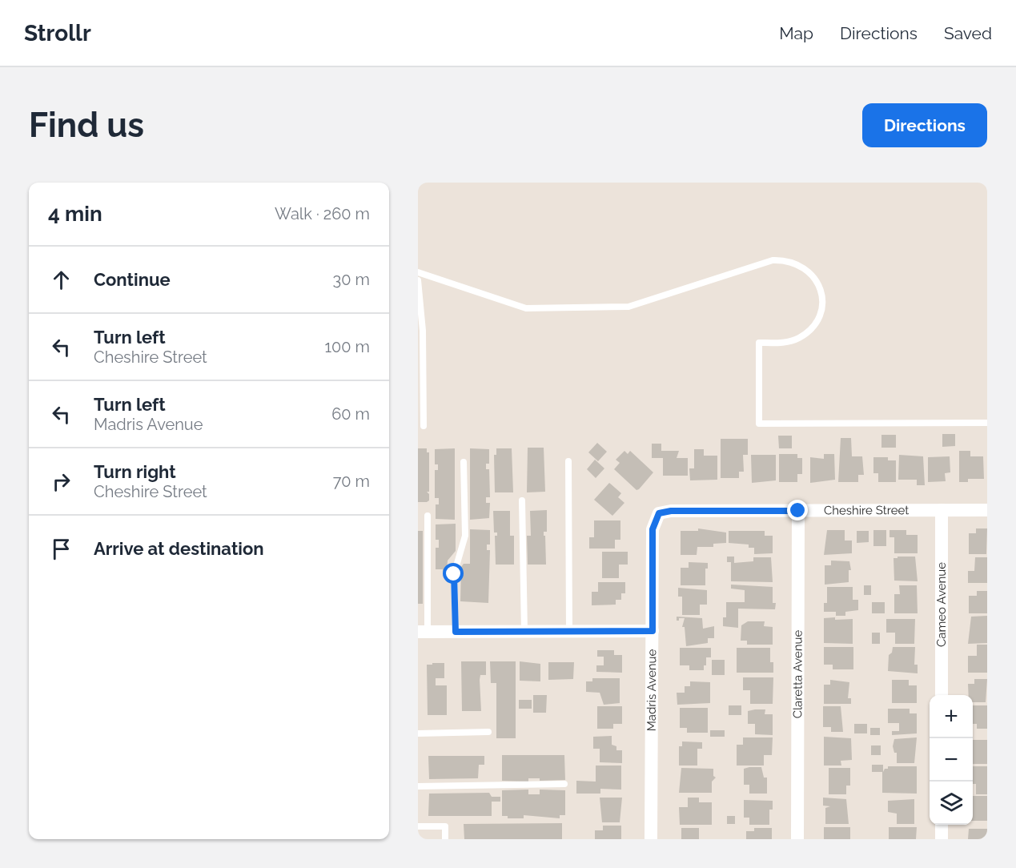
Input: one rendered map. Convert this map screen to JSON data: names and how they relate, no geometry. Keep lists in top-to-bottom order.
{
  "streets": {
    "street": [
      "Cheshire Street",
      "Cameo Avenue",
      "Claretta Avenue",
      "Madris Avenue"
    ]
  },
  "crossings": [
    ["Cheshire Street", "Cameo Avenue"],
    ["Cheshire Street", "Claretta Avenue"],
    ["Cheshire Street", "Madris Avenue"]
  ],
  "page": {
    "header": "Strollr",
    "nav": ["Map", "Directions", "Saved"],
    "buttons": "Directions",
    "title": "Find us",
    "heading": ["4 min", "Walk · 260 m"],
    "list": [
      ["Continue", "30 m"],
      ["Turn left", "Cheshire Street", "100 m"],
      ["Turn left", "Madris Avenue", "60 m"],
      ["Turn right", "Cheshire Street", "70 m"],
      "Arrive at destination"
    ],
    "map_buttons": ["+", "−"]
  }
}
